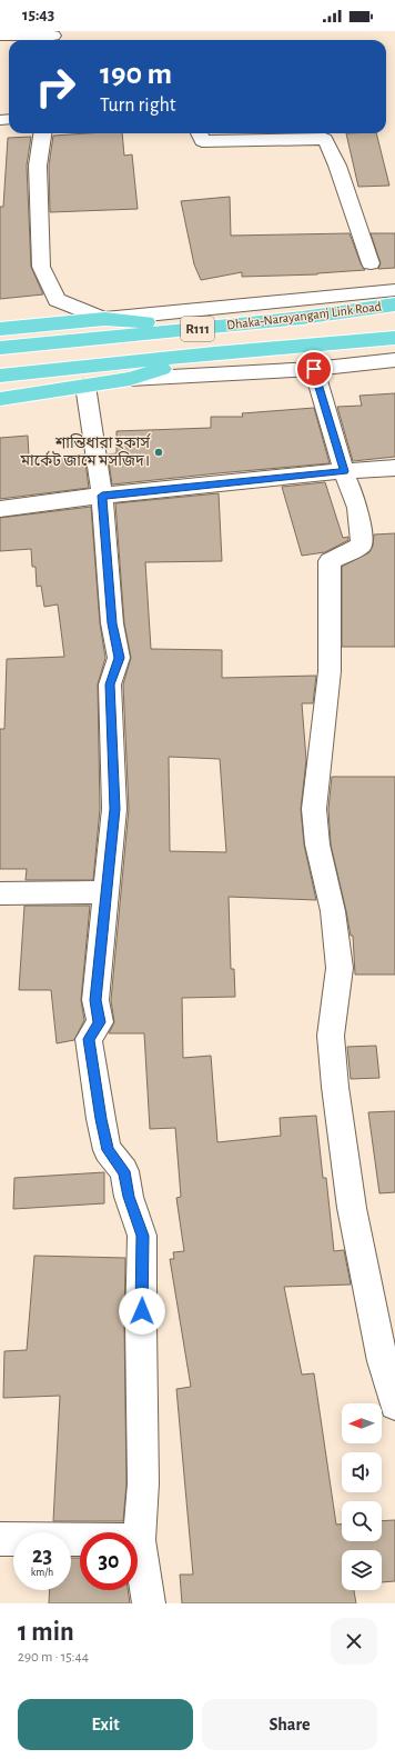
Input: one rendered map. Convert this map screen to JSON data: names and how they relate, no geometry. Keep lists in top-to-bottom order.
{
  "streets": {
    "main road": ["Dhaka-Narayanganj Link Road", "R111"]
  },
  "crossings": [
    ["Dhaka-Narayanganj Link Road", "R111"]
  ],
  "places": ["শান্তিধারা হকার্স মার্কেট জামে মসজিদ।"],
  "north": "left",
  "page": {
    "status": "15:43",
    "turn": ["190 m", "Turn right"],
    "speed": "23 km/h",
    "limit": "30",
    "heading": ["1 min", "290 m · 15:44"],
    "buttons": ["Exit", "Share"]
  }
}
